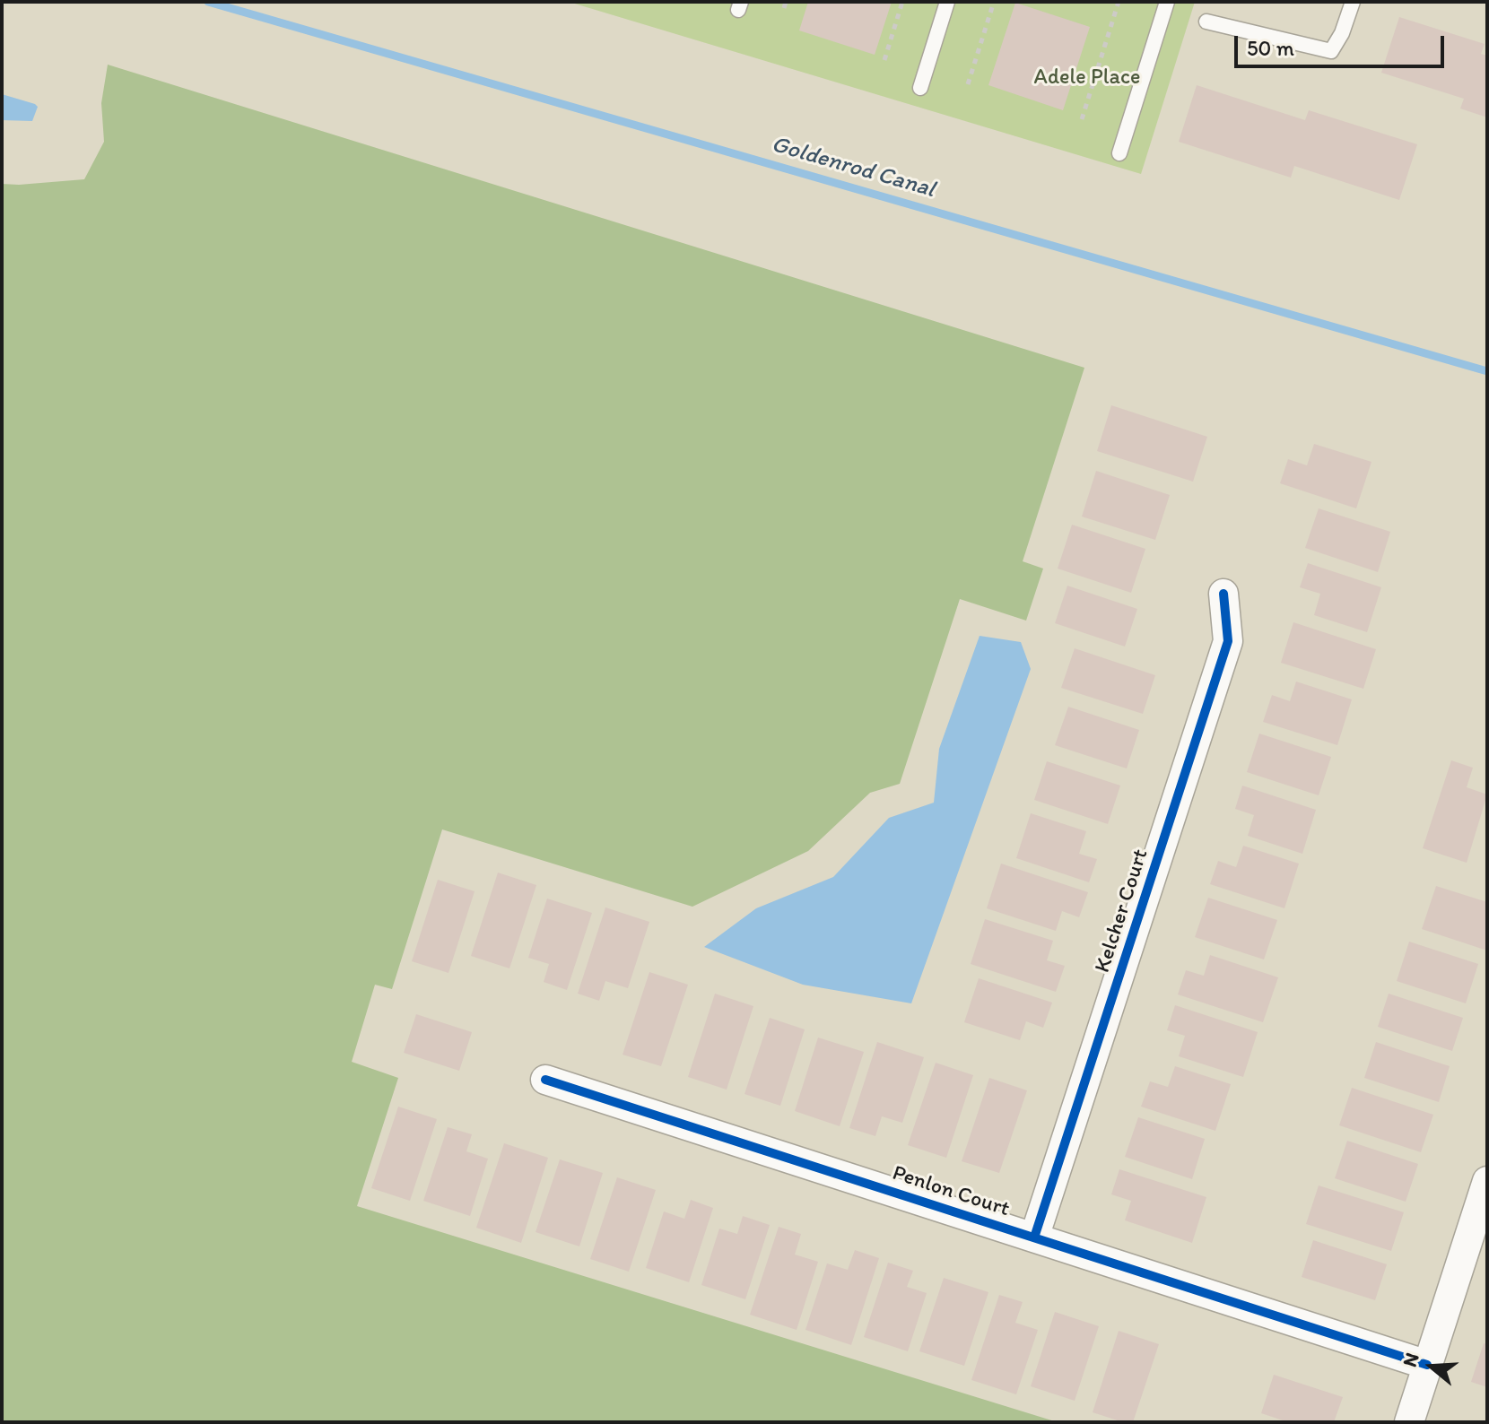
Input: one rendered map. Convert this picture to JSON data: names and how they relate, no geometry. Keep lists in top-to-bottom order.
{
  "streets": {
    "street": ["Kelcher Court", "Penlon Court"]
  },
  "crossings": [
    ["Kelcher Court", "Penlon Court"]
  ],
  "water": ["Goldenrod Canal"],
  "parks": ["Adele Place"],
  "scale_bar": "50 m",
  "north": "left"
}
